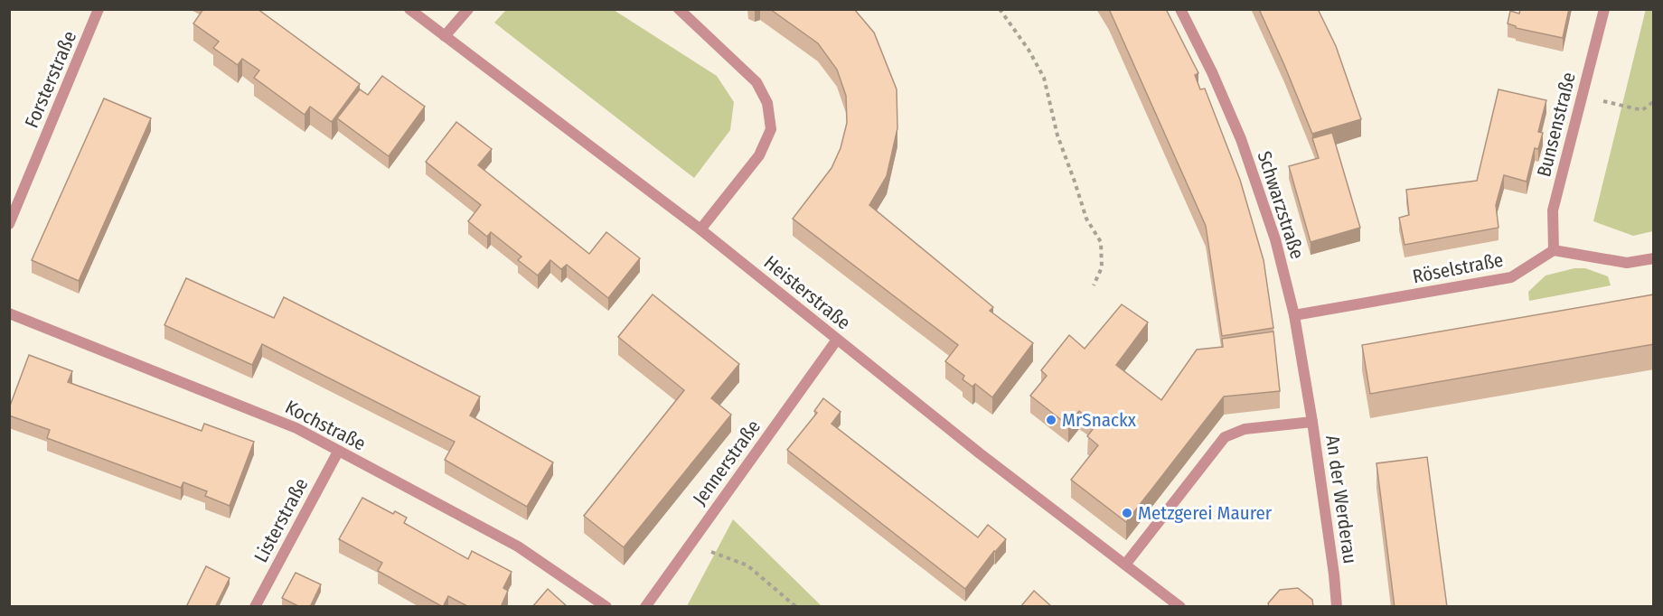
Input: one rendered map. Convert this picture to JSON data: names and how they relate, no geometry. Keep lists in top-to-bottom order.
{
  "streets": {
    "street": [
      "Forsterstraße",
      "Bunsenstraße",
      "Schwarzstraße",
      "Röselstraße",
      "Heisterstraße",
      "Kochstraße",
      "Jennerstraße",
      "An der Werderau",
      "Listerstraße"
    ]
  },
  "crossings": [
    ["Bunsenstraße", "Röselstraße"],
    ["Schwarzstraße", "Röselstraße"],
    ["Schwarzstraße", "An der Werderau"],
    ["Heisterstraße", "Jennerstraße"],
    ["Heisterstraße", "An der Werderau"],
    ["Kochstraße", "Listerstraße"]
  ],
  "places": ["MrSnackx", "Metzgerei Maurer"]
}
